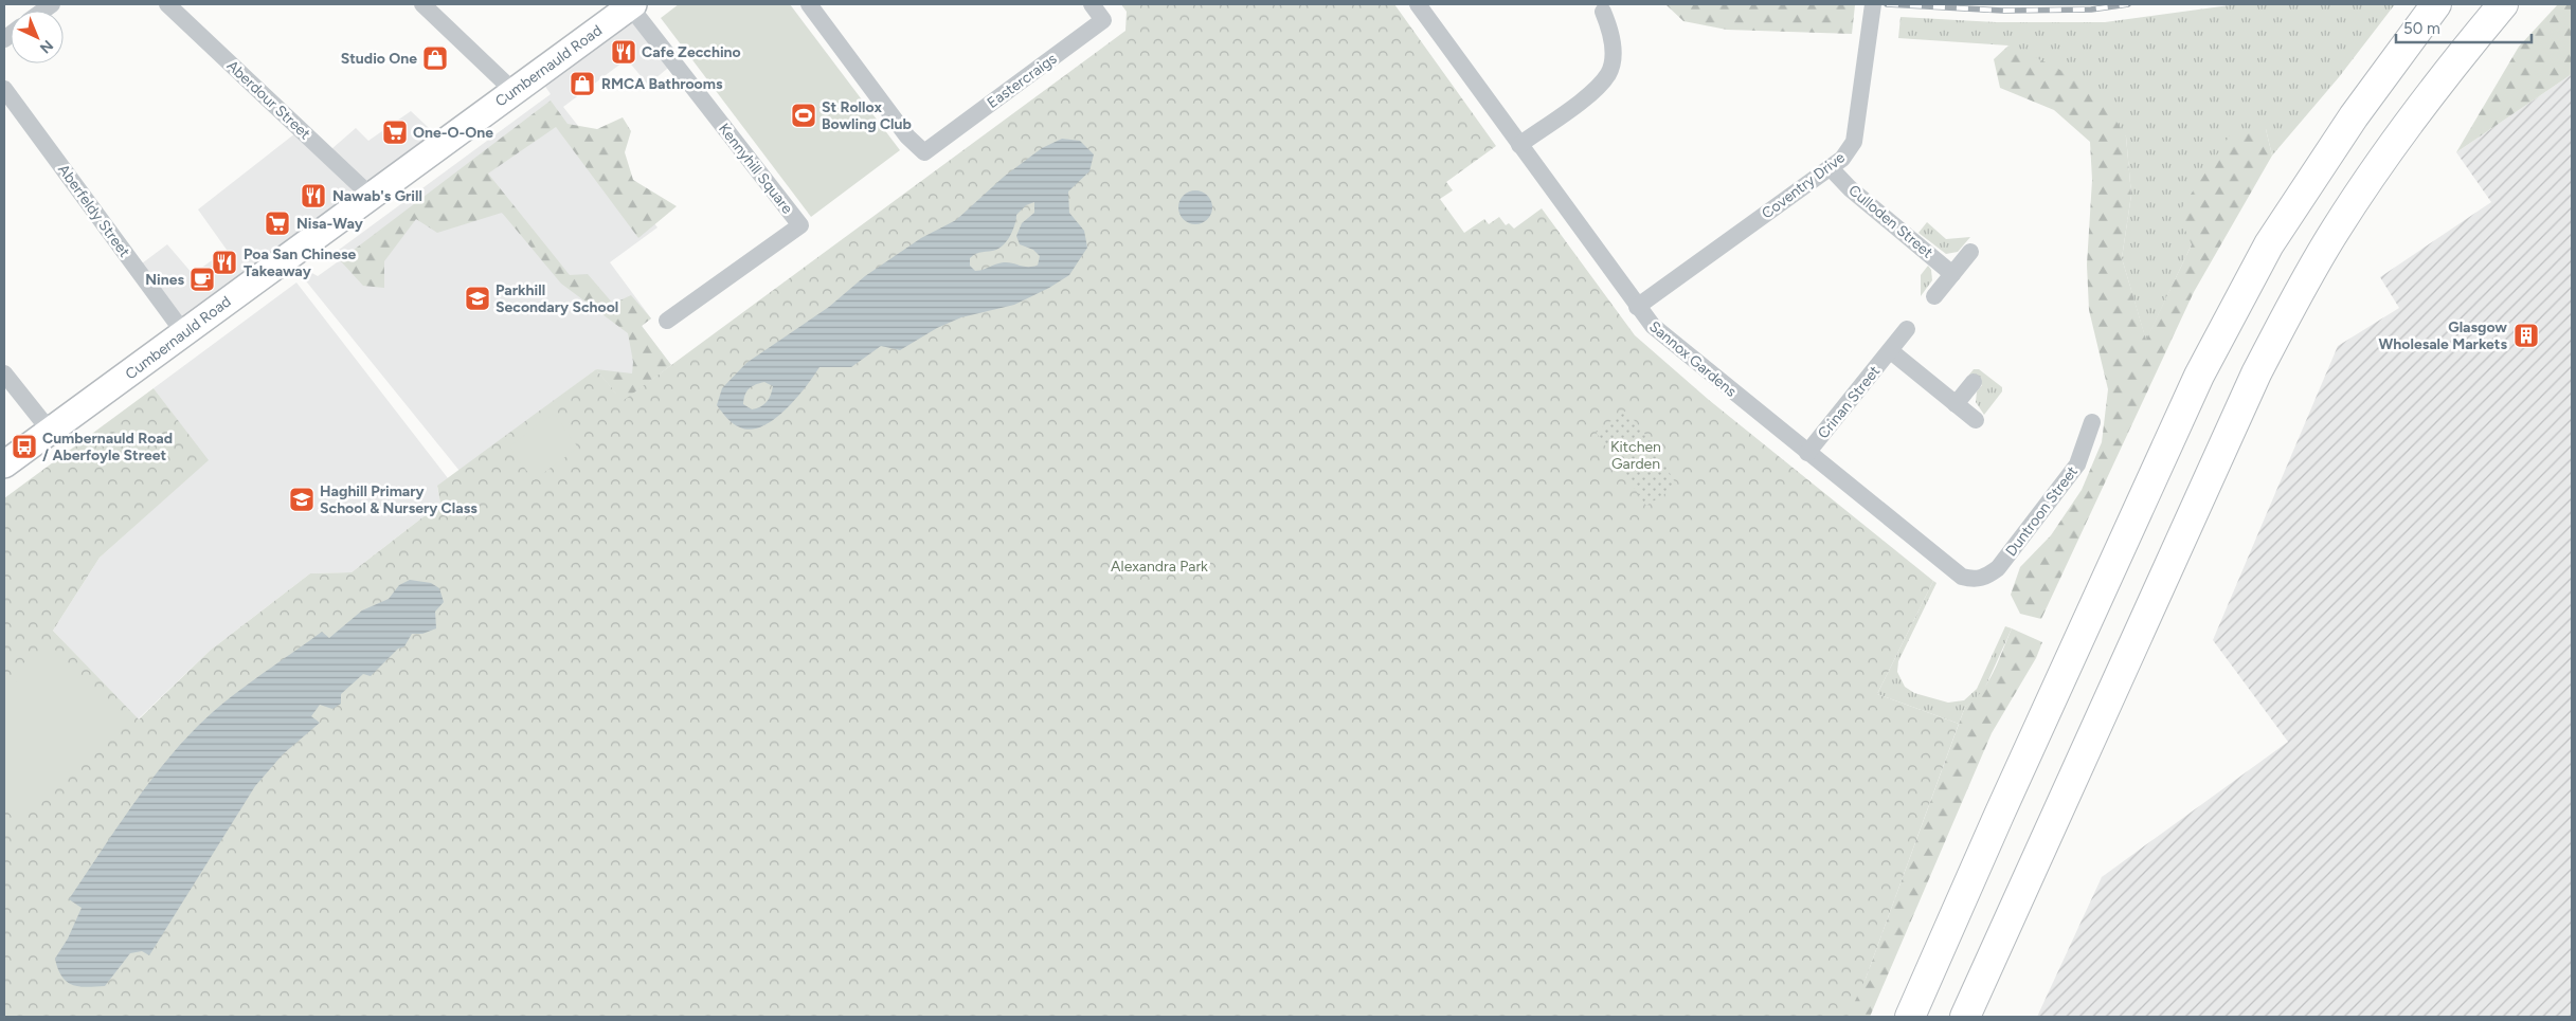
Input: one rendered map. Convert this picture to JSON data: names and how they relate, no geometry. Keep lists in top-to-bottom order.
{
  "streets": {
    "main road": ["Cumbernauld Road"],
    "street": [
      "Eastercraigs",
      "Aberdour Street",
      "Kennyhill Square",
      "Coventry Drive",
      "Aberfeldy Street",
      "Culloden Street",
      "Sannox Gardens",
      "Crinan Street",
      "Duntroon Street"
    ]
  },
  "crossings": [
    ["Cumbernauld Road", "Aberdour Street"],
    ["Cumbernauld Road", "Kennyhill Square"],
    ["Cumbernauld Road", "Aberfeldy Street"],
    ["Coventry Drive", "Culloden Street"],
    ["Coventry Drive", "Sannox Gardens"],
    ["Sannox Gardens", "Crinan Street"],
    ["Sannox Gardens", "Duntroon Street"]
  ],
  "parks": ["Kitchen Garden", "Alexandra Park"],
  "places": {
    "restaurant": ["Cafe Zecchino", "Nawab's Grill", "Poa San Chinese Takeaway"],
    "shop": ["Studio One", "RMCA Bathrooms"],
    "sports": ["St Rollox Bowling Club"],
    "supermarket": ["One-O-One", "Nisa-Way"],
    "cafe": ["Nines"],
    "school or university": ["Parkhill Secondary School", "Haghill Primary School & Nursery Class"],
    "building": ["Glasgow Wholesale Markets"],
    "bus stop": ["Cumbernauld Road / Aberfoyle Street"]
  },
  "scale_bar": "50 m",
  "north": "bottom right"
}
